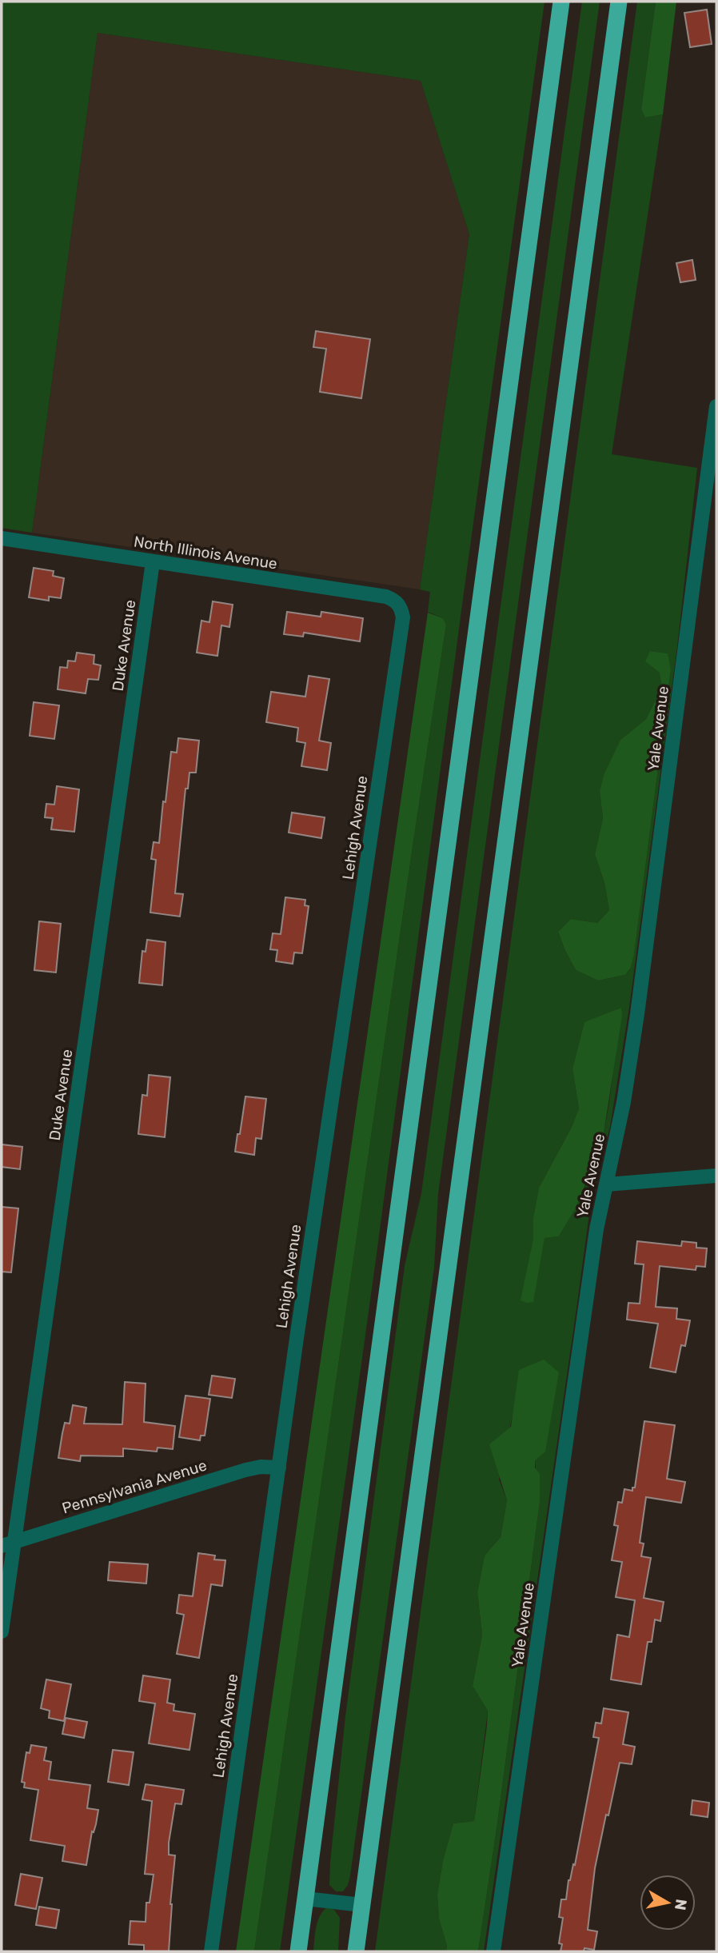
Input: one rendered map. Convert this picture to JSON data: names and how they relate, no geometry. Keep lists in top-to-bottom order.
{
  "streets": {
    "street": [
      "North Illinois Avenue",
      "Duke Avenue",
      "Yale Avenue",
      "Lehigh Avenue",
      "Pennsylvania Avenue"
    ]
  },
  "crossings": [
    ["North Illinois Avenue", "Duke Avenue"],
    ["North Illinois Avenue", "Lehigh Avenue"],
    ["Duke Avenue", "Pennsylvania Avenue"],
    ["Lehigh Avenue", "Pennsylvania Avenue"]
  ],
  "north": "right"
}
